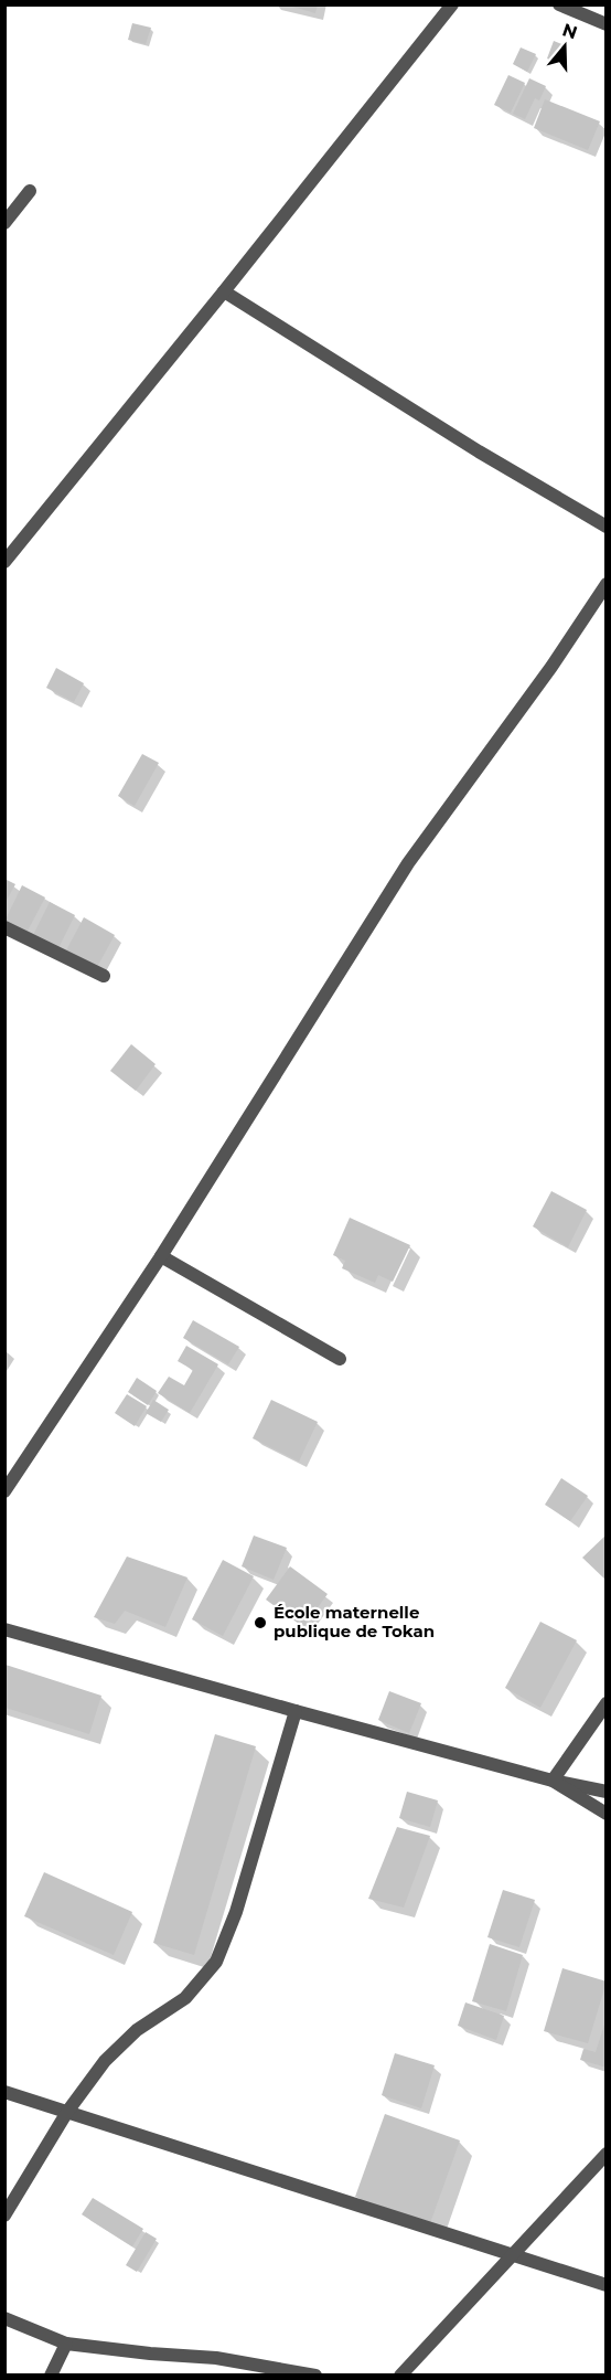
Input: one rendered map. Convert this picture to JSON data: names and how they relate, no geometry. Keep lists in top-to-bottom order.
{
  "places": ["École maternelle publique de Tokan"],
  "north": "top"
}
